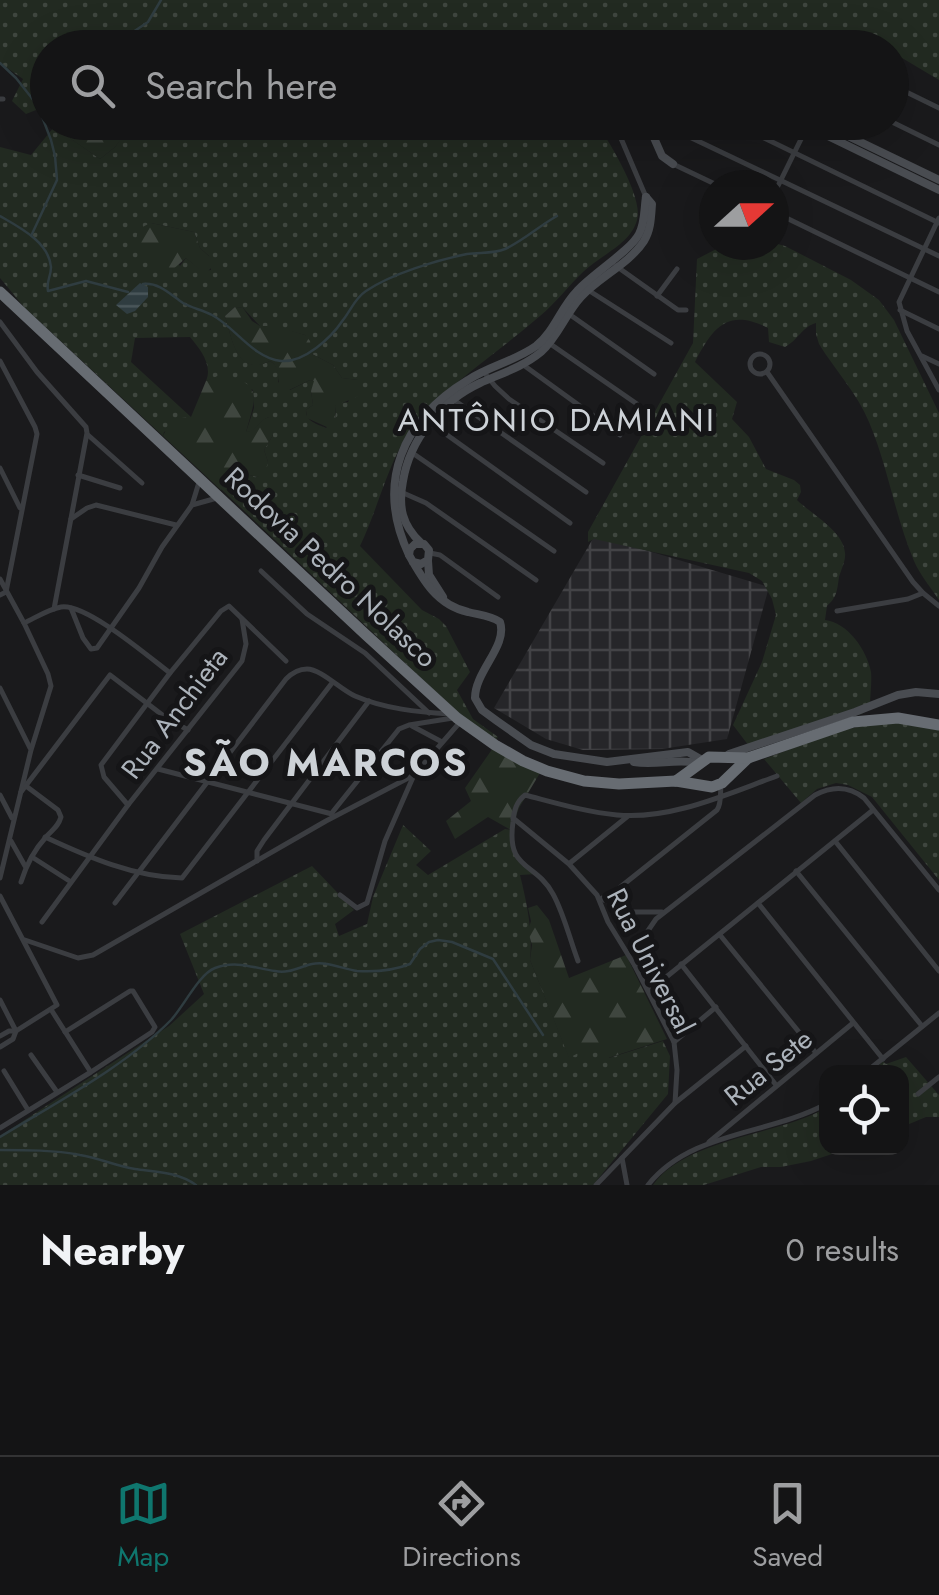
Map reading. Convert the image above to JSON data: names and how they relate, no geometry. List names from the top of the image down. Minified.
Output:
{"streets":{"highway":["Rodovia Pedro Nolasco"],"street":["Rua Anchieta","Rua Universal","Rua Sete"]},"districts":["ANTÔNIO DAMIANI","SÃO MARCOS"],"north":"right","page":{"search":"Search here","heading":["Nearby","0 results"],"nav":["Map","Directions","Saved"]}}
